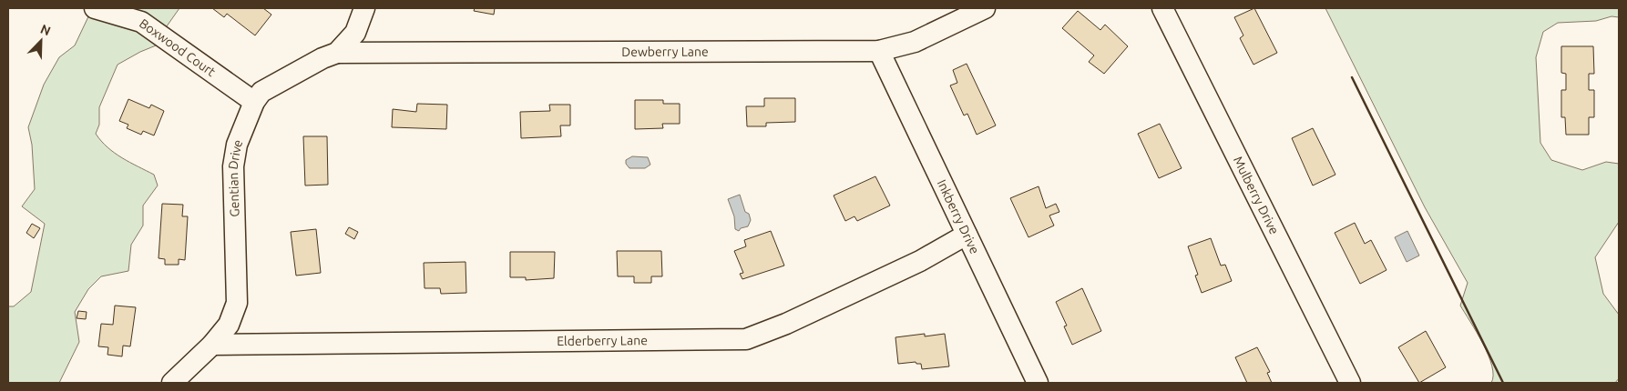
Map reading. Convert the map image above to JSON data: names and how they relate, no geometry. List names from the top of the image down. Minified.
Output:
{"streets":{"street":["Boxwood Court","Dewberry Lane","Gentian Drive","Mulberry Drive","Inkberry Drive","Elderberry Lane"]},"crossings":[["Boxwood Court","Gentian Drive"],["Dewberry Lane","Gentian Drive"],["Dewberry Lane","Inkberry Drive"],["Gentian Drive","Elderberry Lane"],["Inkberry Drive","Elderberry Lane"]],"north":"top right"}
